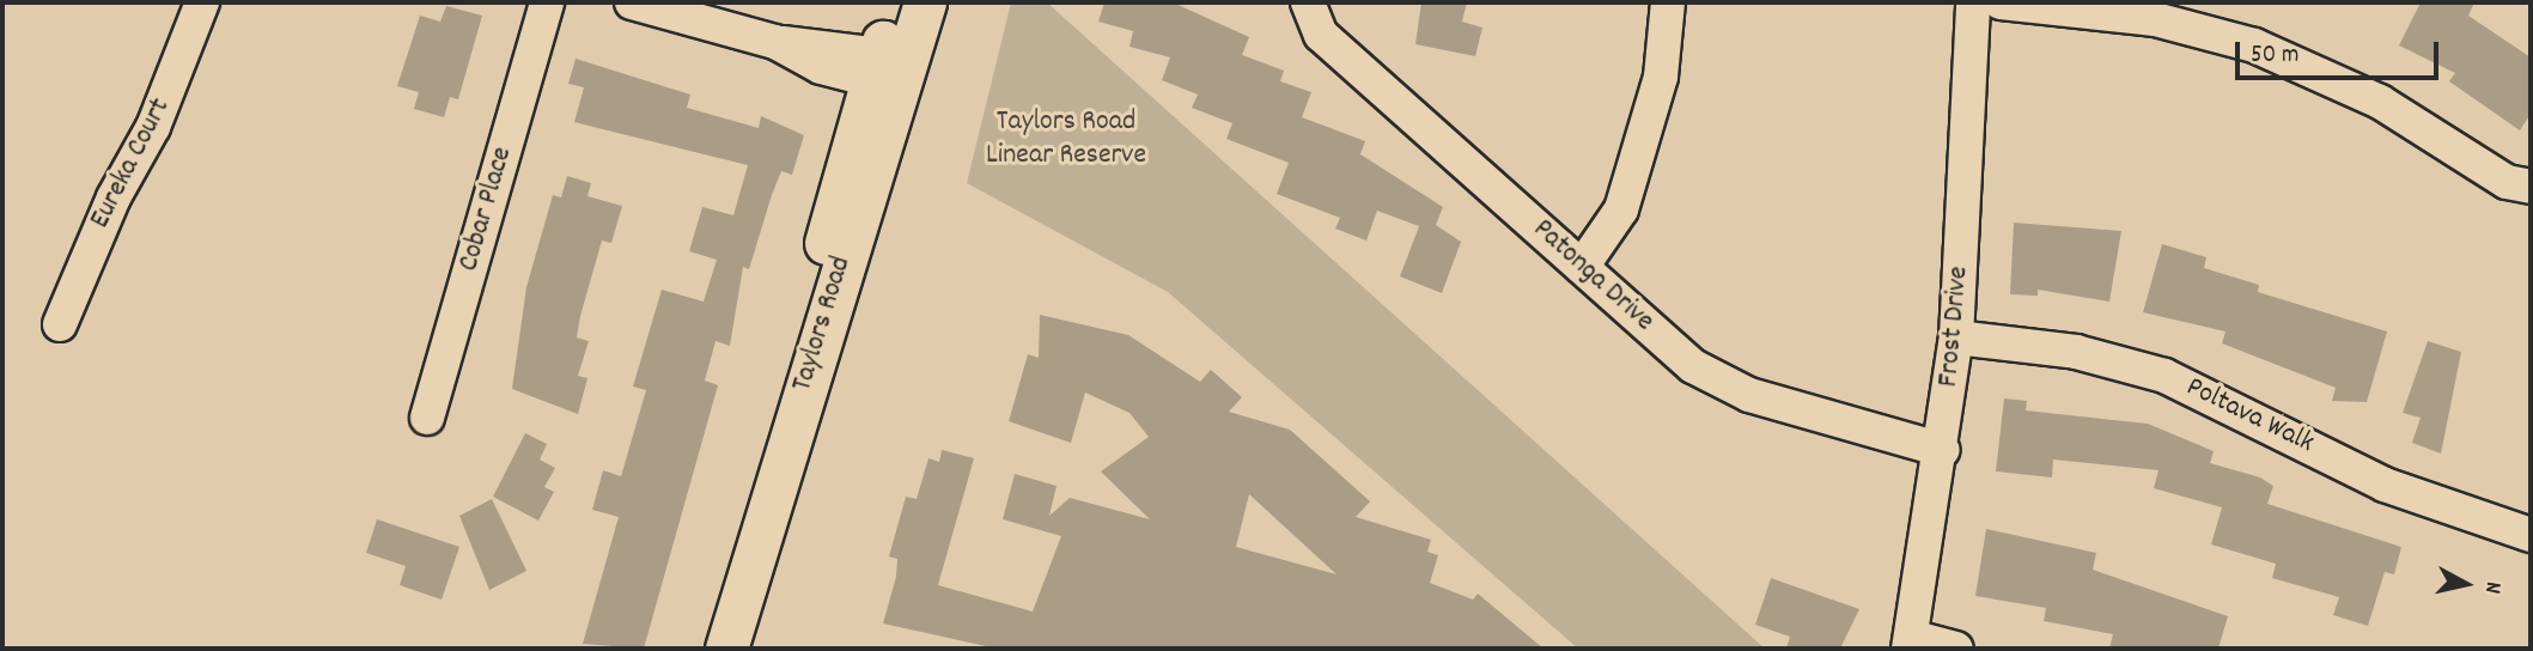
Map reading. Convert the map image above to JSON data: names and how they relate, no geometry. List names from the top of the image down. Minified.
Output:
{"streets":{"main road":["Taylors Road"],"street":["Eureka Court","Cobar Place","Patonga Drive","Frost Drive","Poltava Walk"]},"crossings":[["Patonga Drive","Frost Drive"],["Frost Drive","Poltava Walk"]],"parks":["Taylors Road Linear Reserve"],"scale_bar":"50 m","north":"right"}
